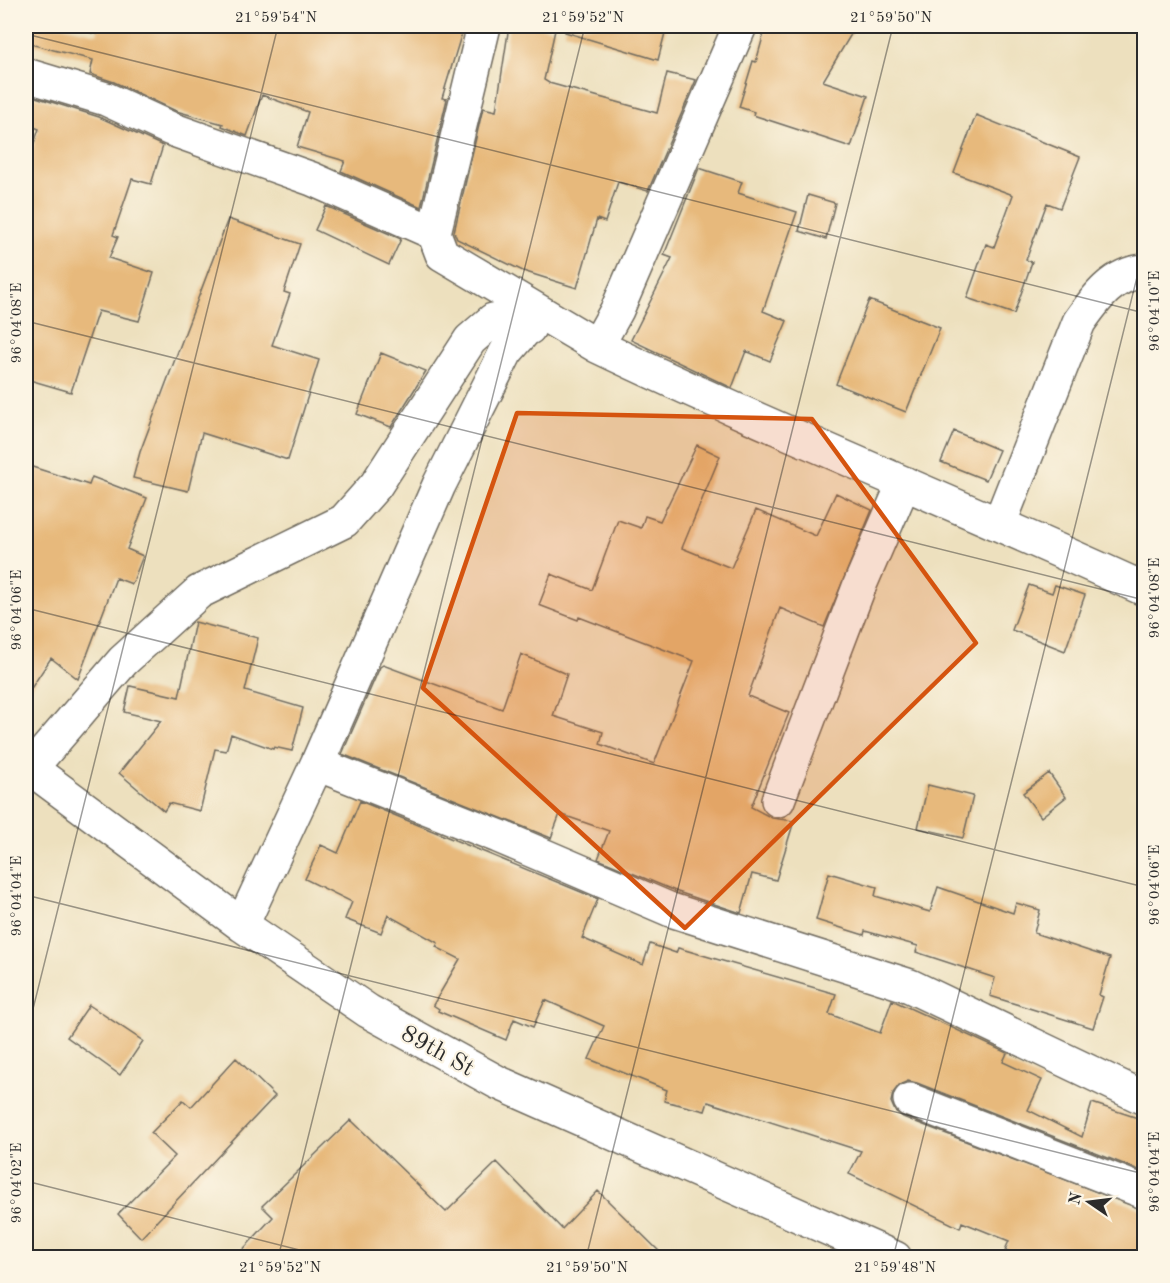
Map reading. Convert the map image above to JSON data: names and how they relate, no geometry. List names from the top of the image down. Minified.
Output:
{"streets":{"street":["89th St"]},"north":"left","coordinates":["21°59'54\"N","21°59'52\"N","21°59'50\"N","96°04'10\"E","96°04'08\"E","96°04'06\"E","96°04'04\"E","96°04'02\"E","21°59'48\"N"]}
